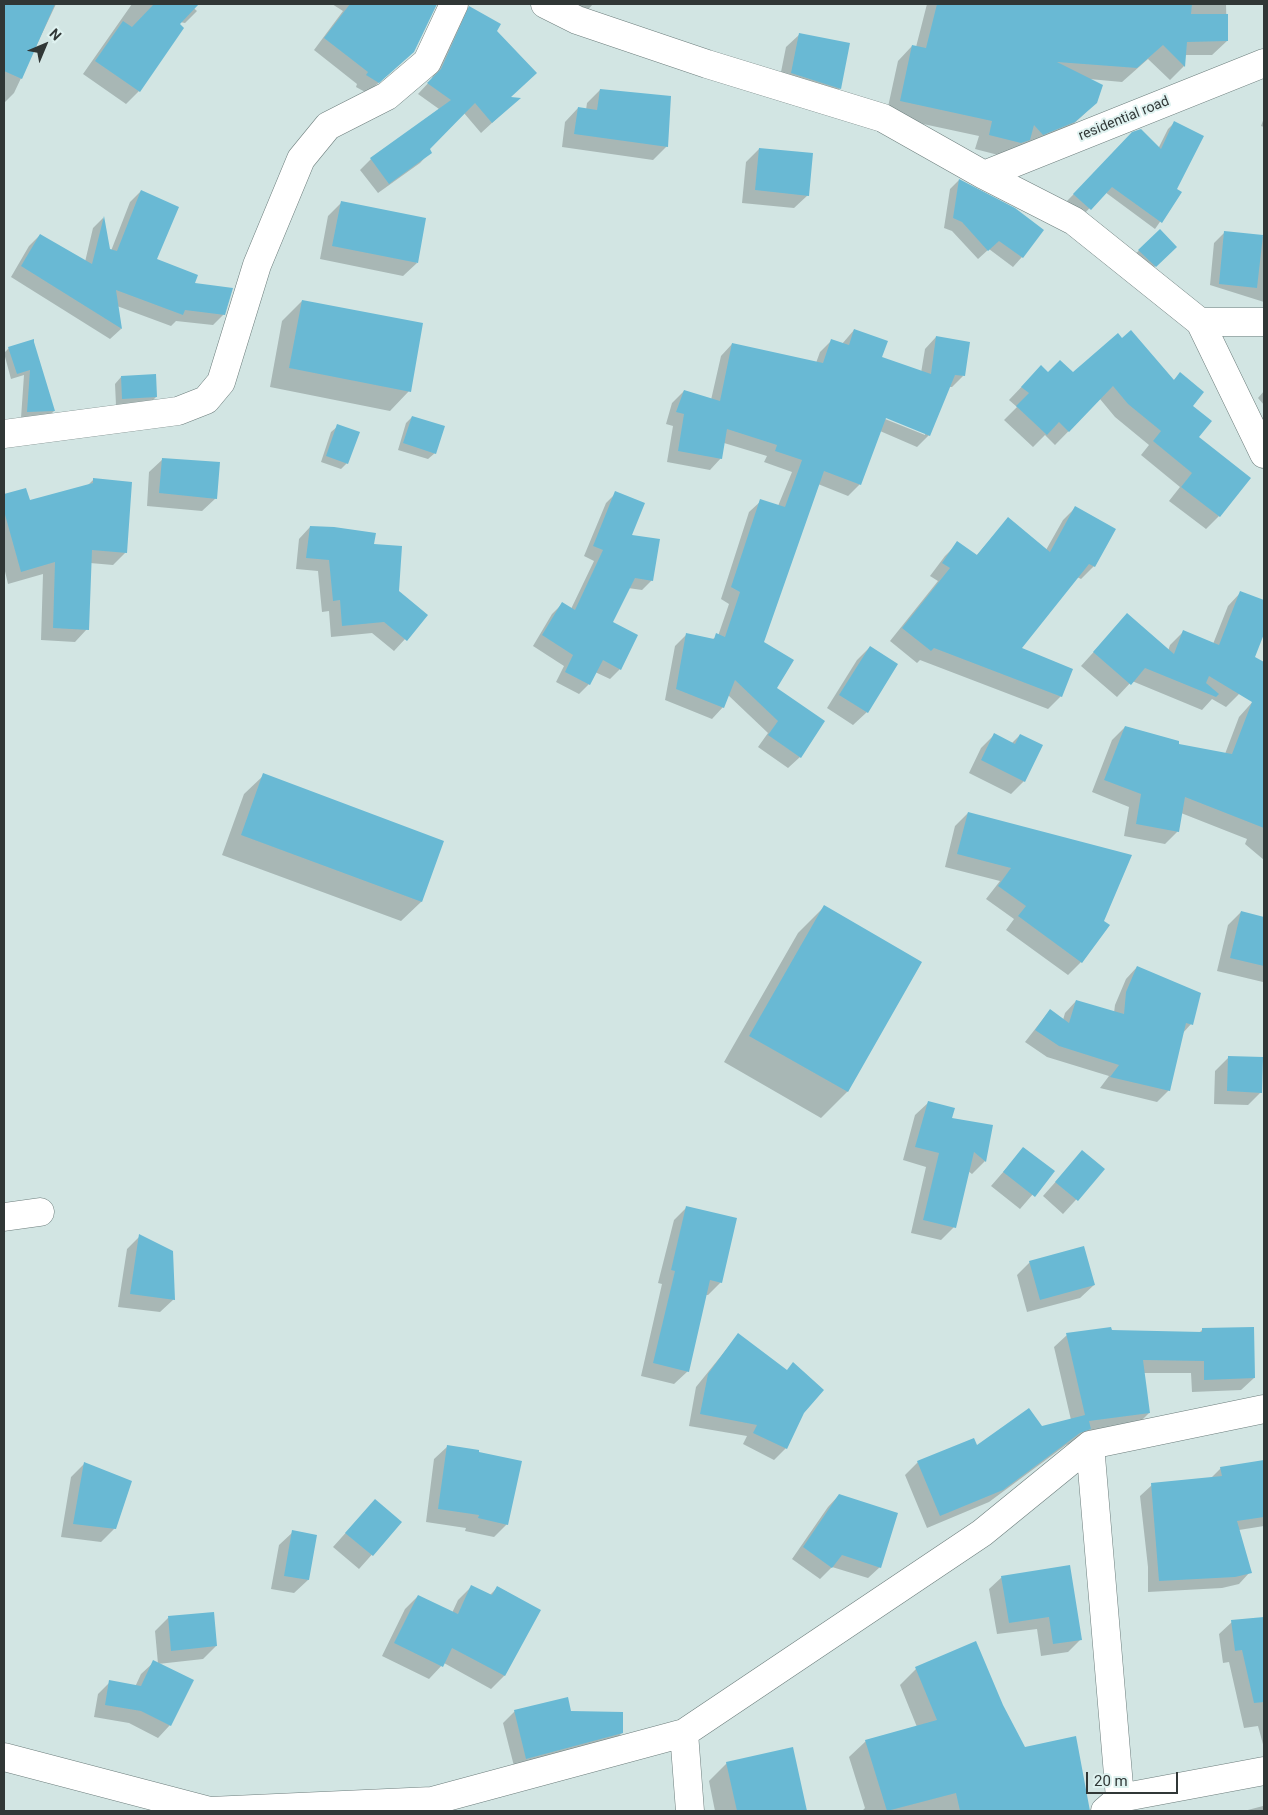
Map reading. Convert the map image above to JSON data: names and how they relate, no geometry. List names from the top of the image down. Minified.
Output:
{"streets":{"street":["residential road"]},"scale_bar":"20 m","north":"top right"}
